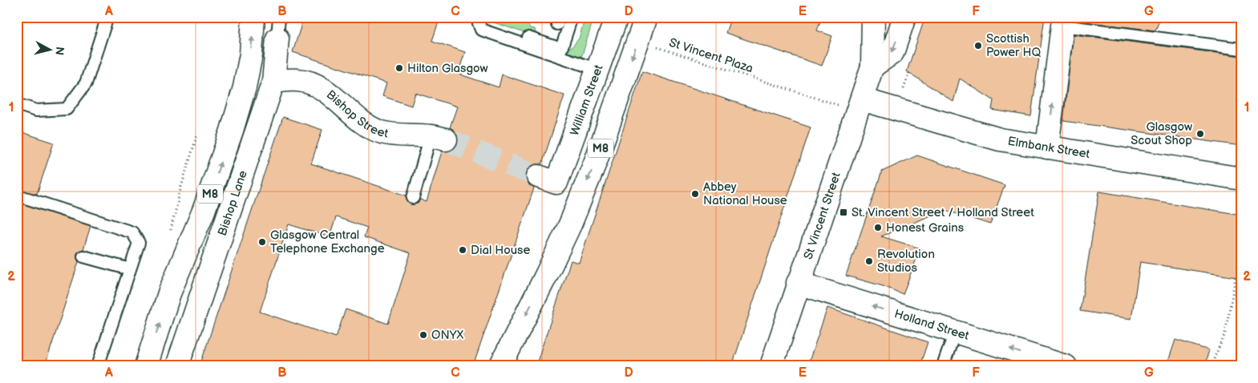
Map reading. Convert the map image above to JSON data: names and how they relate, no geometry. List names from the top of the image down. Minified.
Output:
{"streets":{"main road":["William Street","Bishop Street","Elmbank Street","M8","Bishop Lane","St Vincent Street","Holland Street"],"path":["St Vincent Plaza"]},"crossings":[["St Vincent Plaza","Elmbank Street"],["St Vincent Plaza","St Vincent Street"],["Bishop Street","Bishop Lane"],["Elmbank Street","St Vincent Street"],["St Vincent Street","Holland Street"]],"one_way":["Holland Street"],"places":{"other":["Scottish Power HQ","Hilton Glasgow","Glasgow Scout Shop","Abbey National House","Honest Grains","Glasgow Central Telephone Exchange","Dial House","Revolution Studios","ONYX"],"transit":["St. Vincent Street / Holland Street"]},"north":"right","grid":{"columns":["A","B","C","D","E","F","G"],"rows":["1","2"]}}
